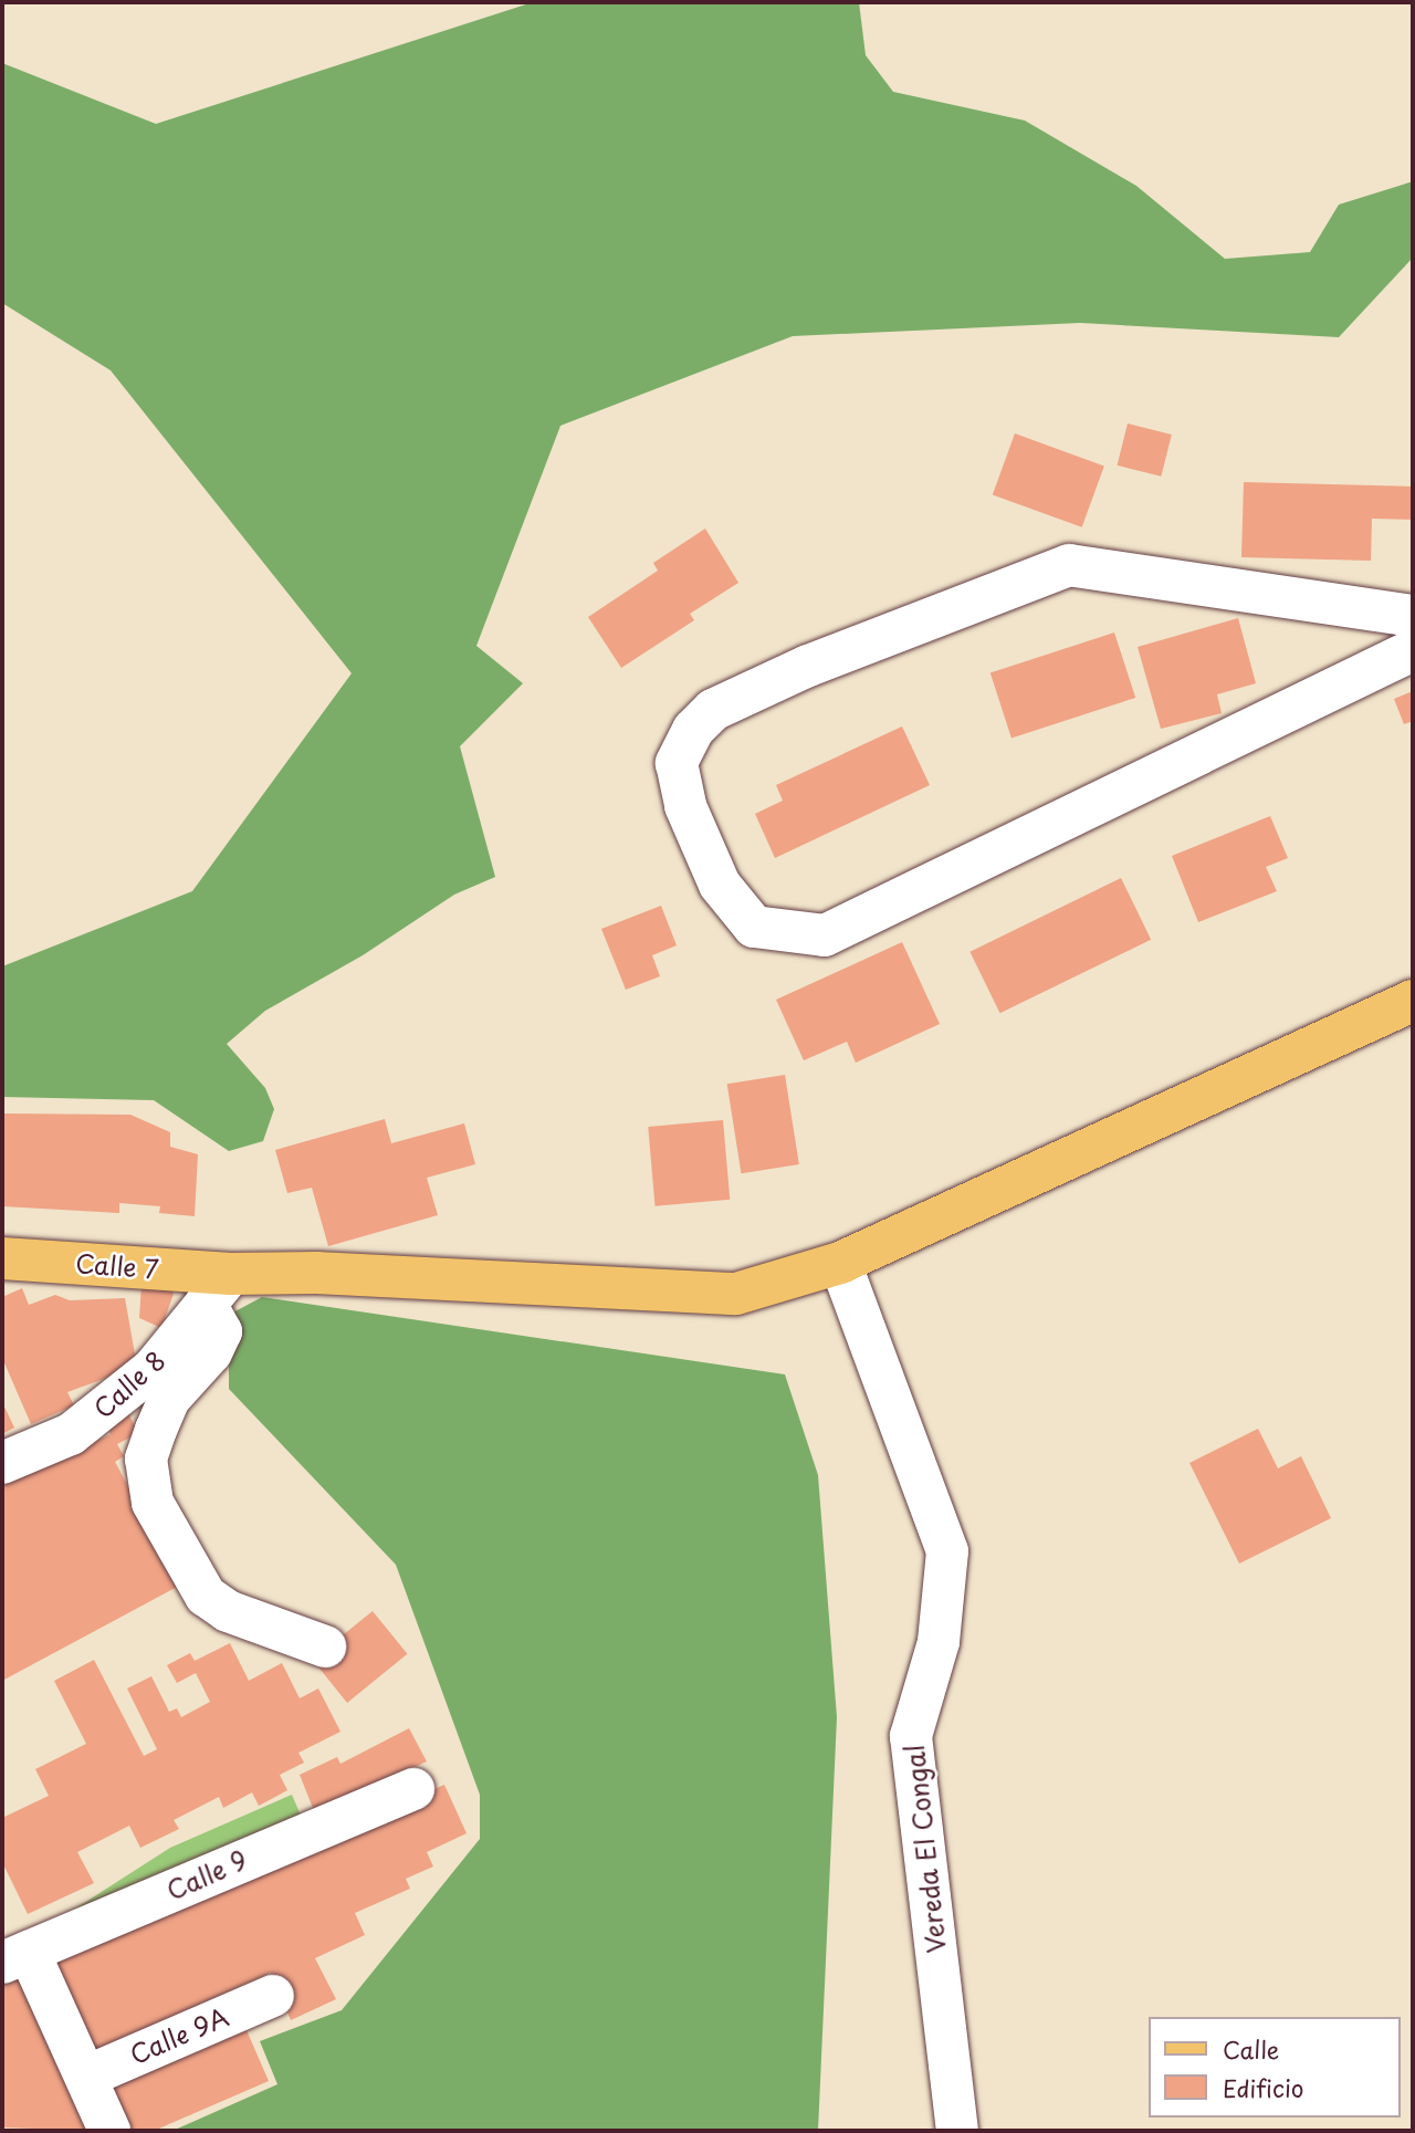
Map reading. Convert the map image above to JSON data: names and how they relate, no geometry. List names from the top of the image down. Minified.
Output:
{"streets":{"main road":["Calle 7"],"street":["Calle 8","Vereda El Congal","Calle 9","Calle 9A"]},"crossings":[["Calle 7","Calle 8"],["Calle 7","Vereda El Congal"]],"legend":["Calle","Edificio"]}
